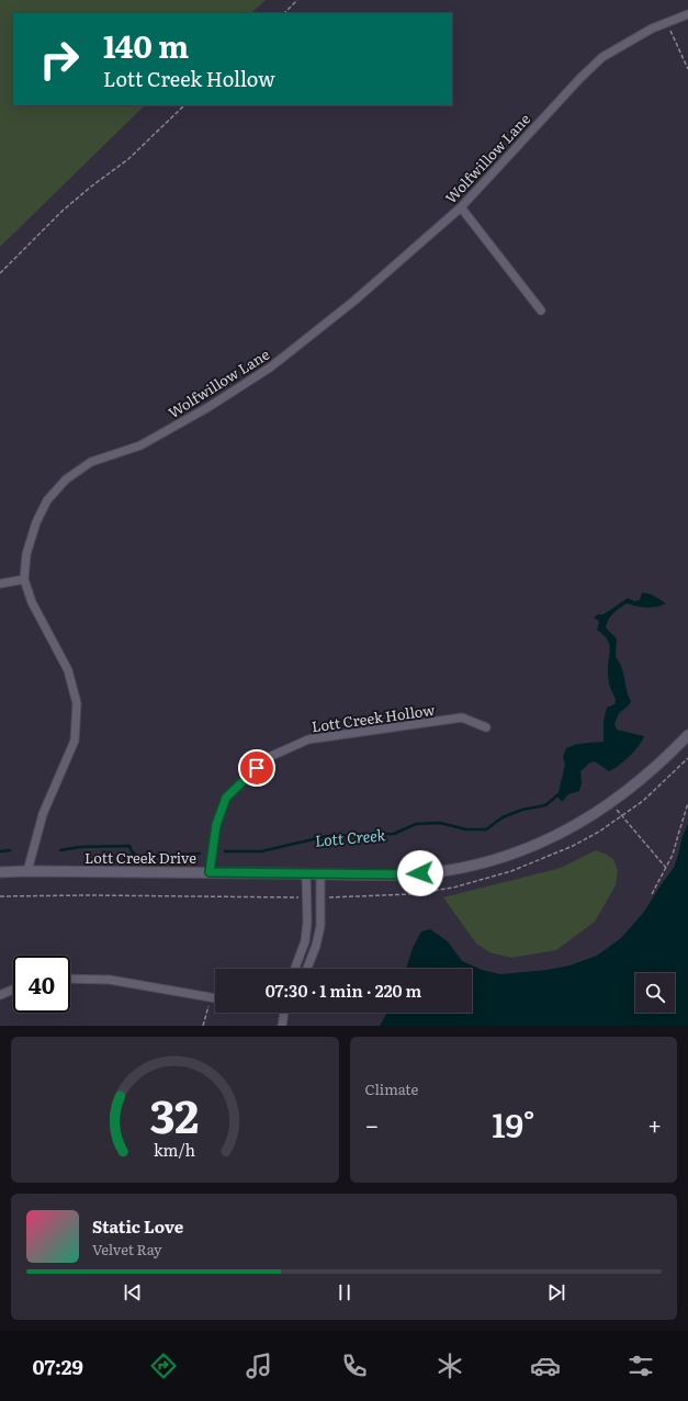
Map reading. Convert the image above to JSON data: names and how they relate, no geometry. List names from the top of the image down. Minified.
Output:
{"streets":{"street":["Wolfwillow Lane","Lott Creek Hollow","Lott Creek Drive"]},"crossings":[["Wolfwillow Lane","Lott Creek Drive"],["Lott Creek Hollow","Lott Creek Drive"]],"water":["Lott Creek"],"page":{"turn":["140 m","Lott Creek Hollow"],"limit":"40","trip":"07:30 · 1 min · 220 m","tile":"Climate","heat":["−","19°","+"],"song":["Static Love","Velvet Ray"],"tabs":"07:29","gauge":["32","km/h"]}}
